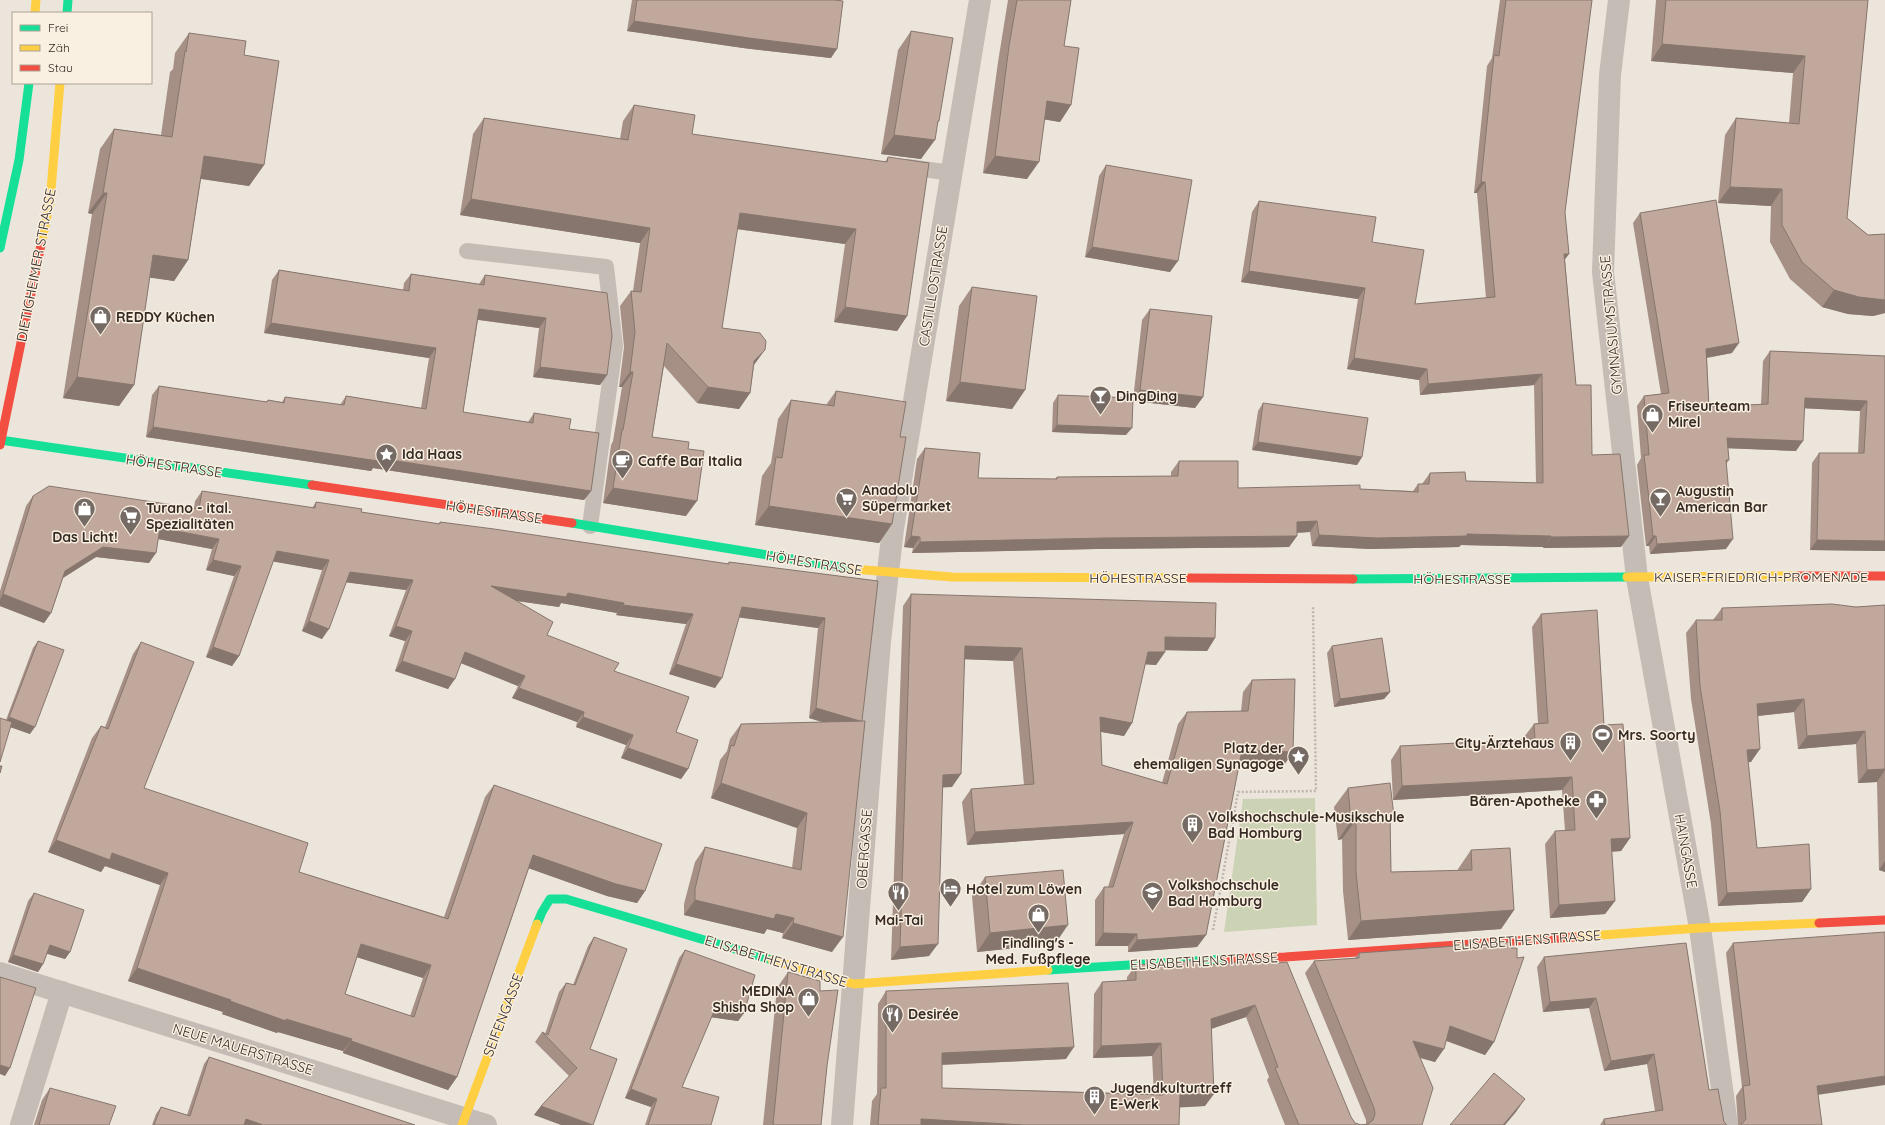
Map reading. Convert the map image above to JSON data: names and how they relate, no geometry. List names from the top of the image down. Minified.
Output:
{"streets":{"street":["DIETIGHEIMER STRASSE","CASTILLOSTRASSE","GYMNASIUMSTRASSE","HÖHESTRASSE","KAISER-FRIEDRICH-PROMENADE","OBERGASSE","HAINGASSE","ELISABETHENSTRASSE","SEIFENGASSE","NEUE MAUERSTRASSE"]},"crossings":[["DIETIGHEIMER STRASSE","HÖHESTRASSE"],["CASTILLOSTRASSE","HÖHESTRASSE"],["CASTILLOSTRASSE","OBERGASSE"],["GYMNASIUMSTRASSE","HÖHESTRASSE"],["GYMNASIUMSTRASSE","KAISER-FRIEDRICH-PROMENADE"],["GYMNASIUMSTRASSE","HAINGASSE"],["HÖHESTRASSE","KAISER-FRIEDRICH-PROMENADE"],["HÖHESTRASSE","OBERGASSE"],["HÖHESTRASSE","HAINGASSE"],["KAISER-FRIEDRICH-PROMENADE","HAINGASSE"],["OBERGASSE","ELISABETHENSTRASSE"],["HAINGASSE","ELISABETHENSTRASSE"],["ELISABETHENSTRASSE","SEIFENGASSE"],["SEIFENGASSE","NEUE MAUERSTRASSE"]],"places":{"shop":["REDDY Küchen","Friseurteam Mirel","Das Licht!","Findling's - Med. Fußpflege","MEDINA Shisha Shop"],"bar":["DingDing","Augustin American Bar"],"place":["Ida Haas","Platz der ehemaligen Synagoge"],"cafe":["Caffe Bar Italia"],"supermarket":["Anadolu Süpermarket","Turano - ital. Spezialitäten"],"sports":["Mrs. Soorty"],"building":["City-Ärztehaus","Volkshochschule-Musikschule Bad Homburg","Jugendkulturtreff E-Werk"],"pharmacy":["Bären-Apotheke"],"hotel":["Hotel zum Löwen"],"restaurant":["Mai-Tai","Desirée"],"school or university":["Volkshochschule Bad Homburg"]},"legend":["Frei","Zäh","Stau"]}
